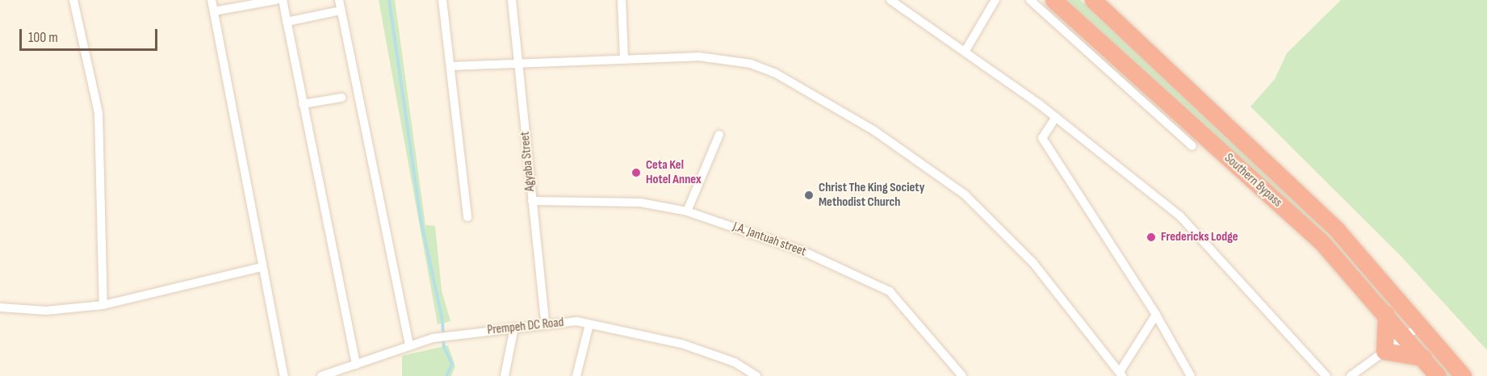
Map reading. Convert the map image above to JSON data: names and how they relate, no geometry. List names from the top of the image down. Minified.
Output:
{"streets":{"highway":["Southern Bypass"],"street":["Agyaba Street","J.A. Jantuah street","Prempeh DC Road"]},"crossings":[["Agyaba Street","J.A. Jantuah street"],["Agyaba Street","Prempeh DC Road"]],"places":["Ceta Kel Hotel Annex","Christ The King Society Methodist Church","Fredericks Lodge"],"scale_bar":"100 m"}
